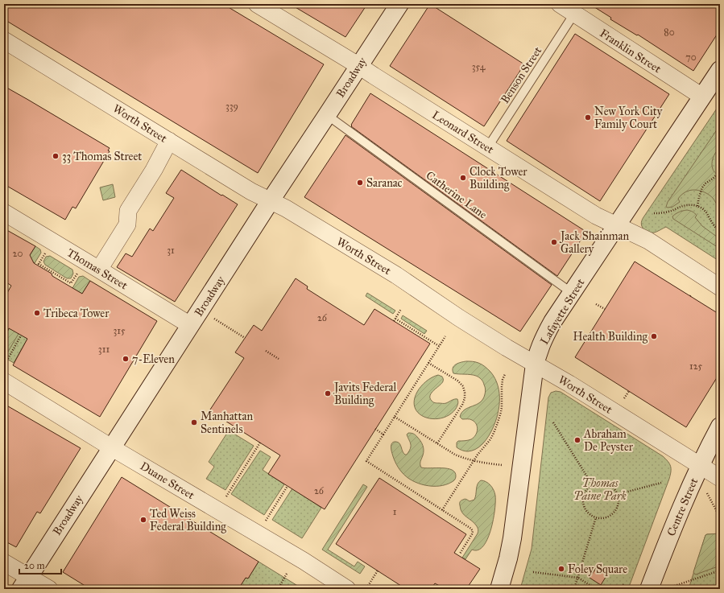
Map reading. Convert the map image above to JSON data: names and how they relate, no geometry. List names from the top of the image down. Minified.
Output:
{"streets":{"main road":["Broadway","Lafayette Street","Centre Street"],"street":["Franklin Street","Worth Street","Leonard Street","Thomas Street","Duane Street"],"lane":["Benson Street","Catherine Lane"]},"crossings":[["Franklin Street","Benson Street"],["Franklin Street","Lafayette Street"],["Benson Street","Leonard Street"],["Broadway","Worth Street"],["Broadway","Leonard Street"],["Broadway","Catherine Lane"],["Broadway","Thomas Street"],["Broadway","Duane Street"],["Worth Street","Lafayette Street"],["Worth Street","Centre Street"],["Leonard Street","Lafayette Street"],["Catherine Lane","Lafayette Street"]],"parks":["Thomas Paine Park"],"places":["New York City Family Court","33 Thomas Street","Clock Tower Building","Saranac","Jack Shainman Gallery","Tribeca Tower","Health Building","7-Eleven","Javits Federal Building","Manhattan Sentinels","Abraham De Peyster","Ted Weiss Federal Building","Foley Square"],"house_numbers":["80","70","354","339","31","20","26","315","311","125","26","1"],"scale_bar":"20 m"}
